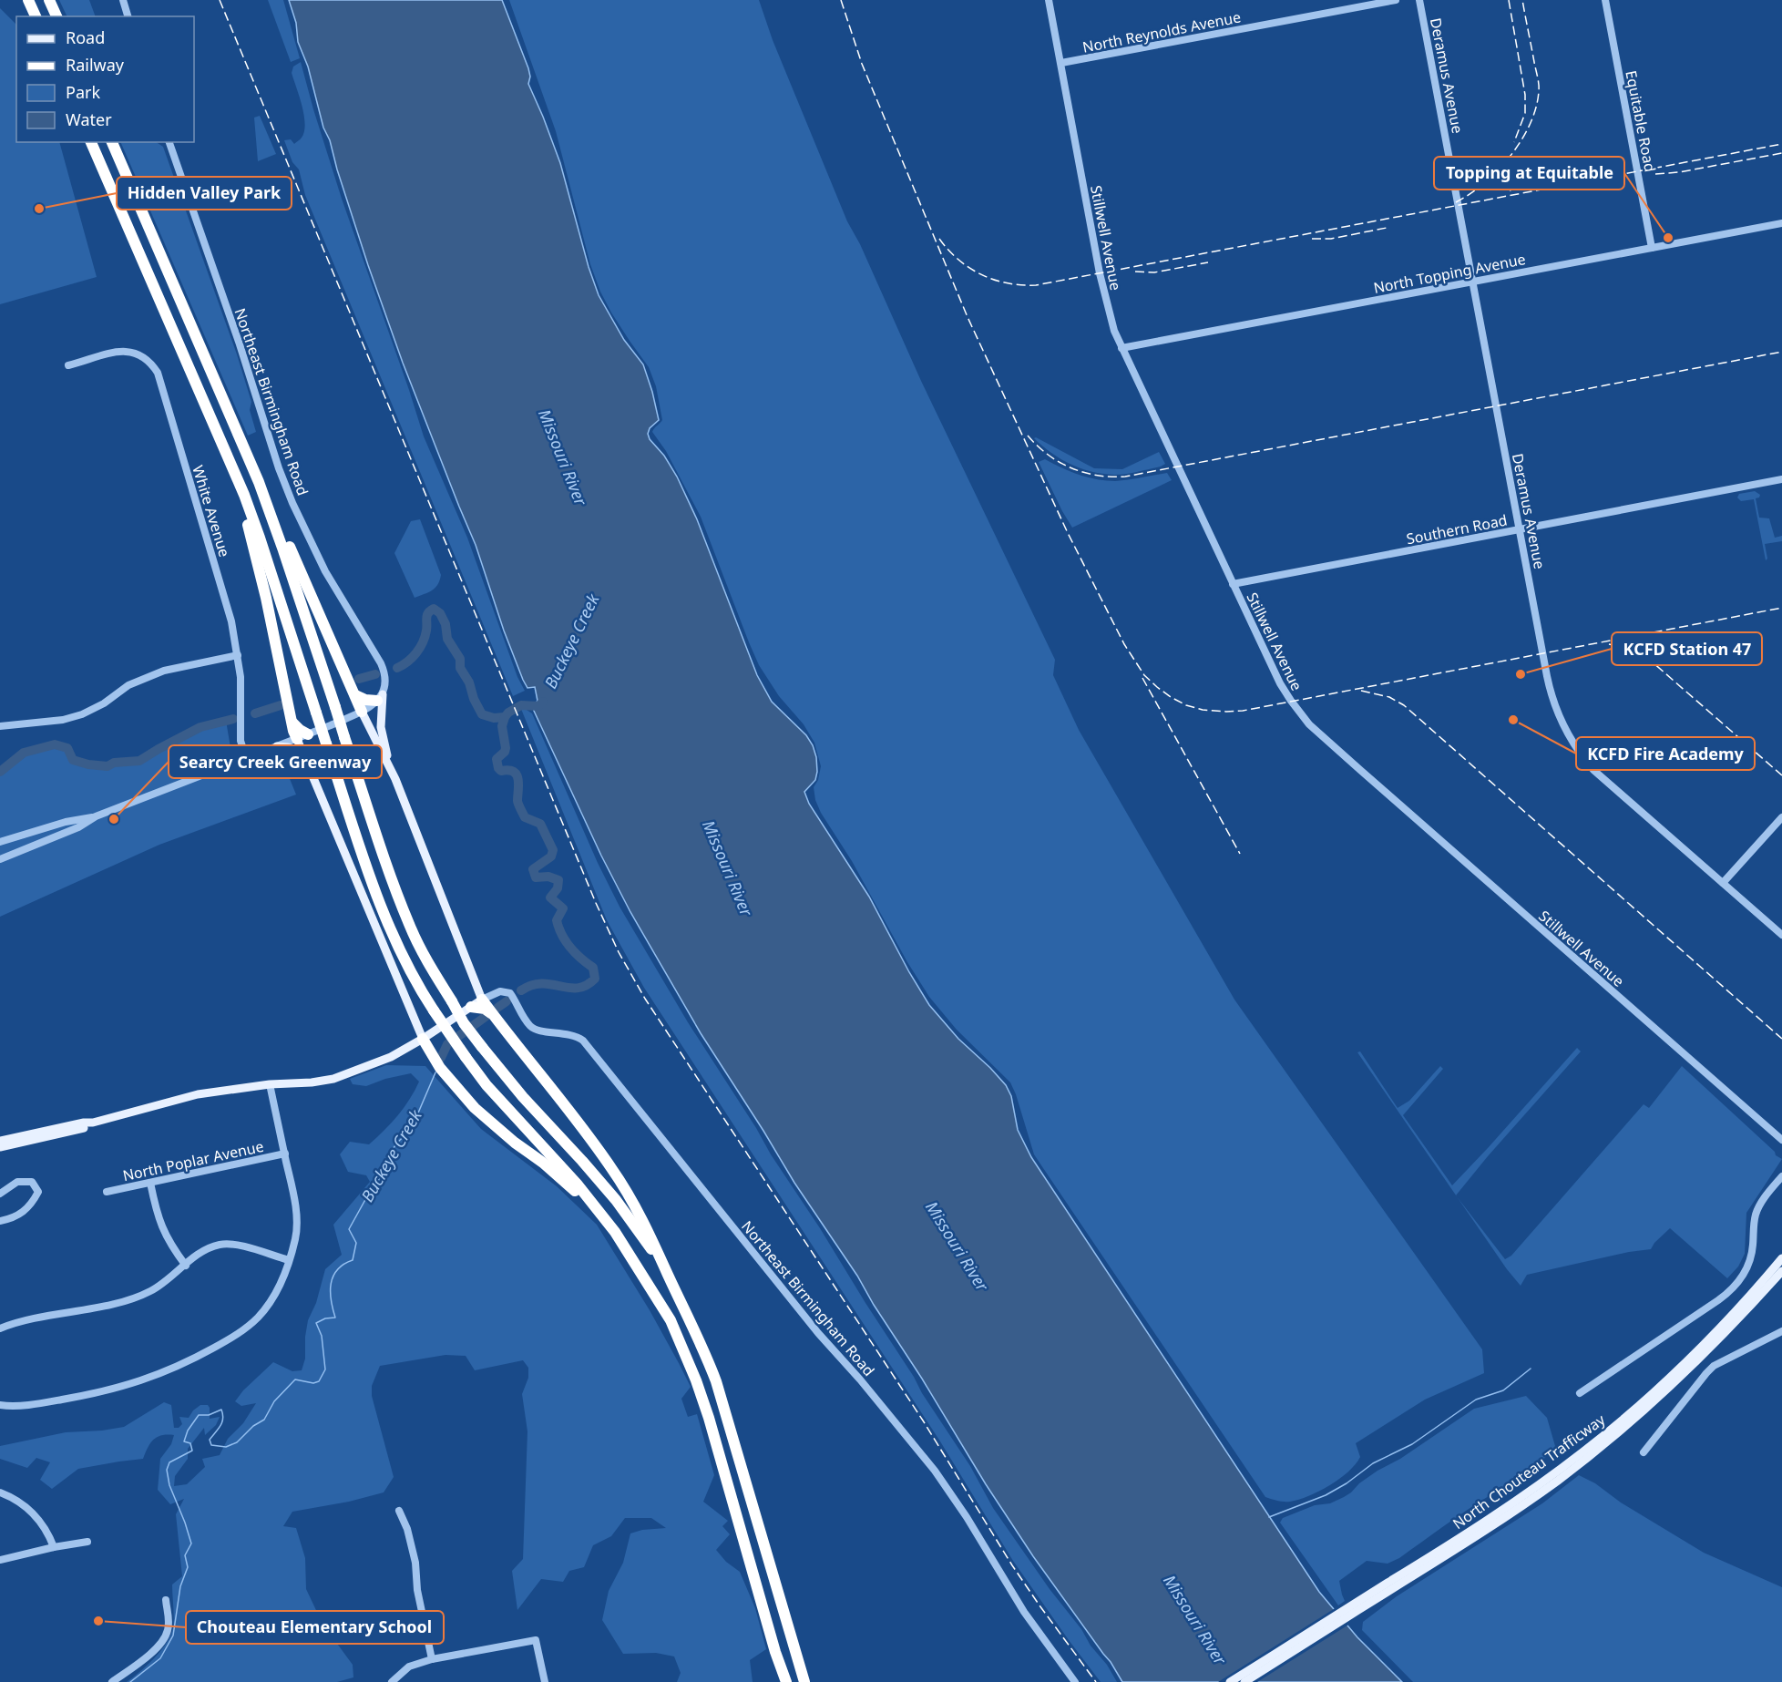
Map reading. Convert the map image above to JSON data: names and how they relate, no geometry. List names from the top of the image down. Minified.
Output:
{"streets":{"main road":["North Chouteau Trafficway"],"street":["North Reynolds Avenue","Deramus Avenue","Equitable Road","Stillwell Avenue","North Topping Avenue","Northeast Birmingham Road","White Avenue","Southern Road","North Poplar Avenue"]},"crossings":[["North Reynolds Avenue","Stillwell Avenue"],["Deramus Avenue","North Topping Avenue"],["Deramus Avenue","Southern Road"],["Equitable Road","North Topping Avenue"],["Stillwell Avenue","North Topping Avenue"],["Stillwell Avenue","Southern Road"]],"water":["Missouri River","Buckeye Creek"],"places":["Hidden Valley Park","Topping at Equitable","KCFD Station 47","KCFD Fire Academy","Searcy Creek Greenway","Chouteau Elementary School"],"legend":["Road","Railway","Park","Water"]}
